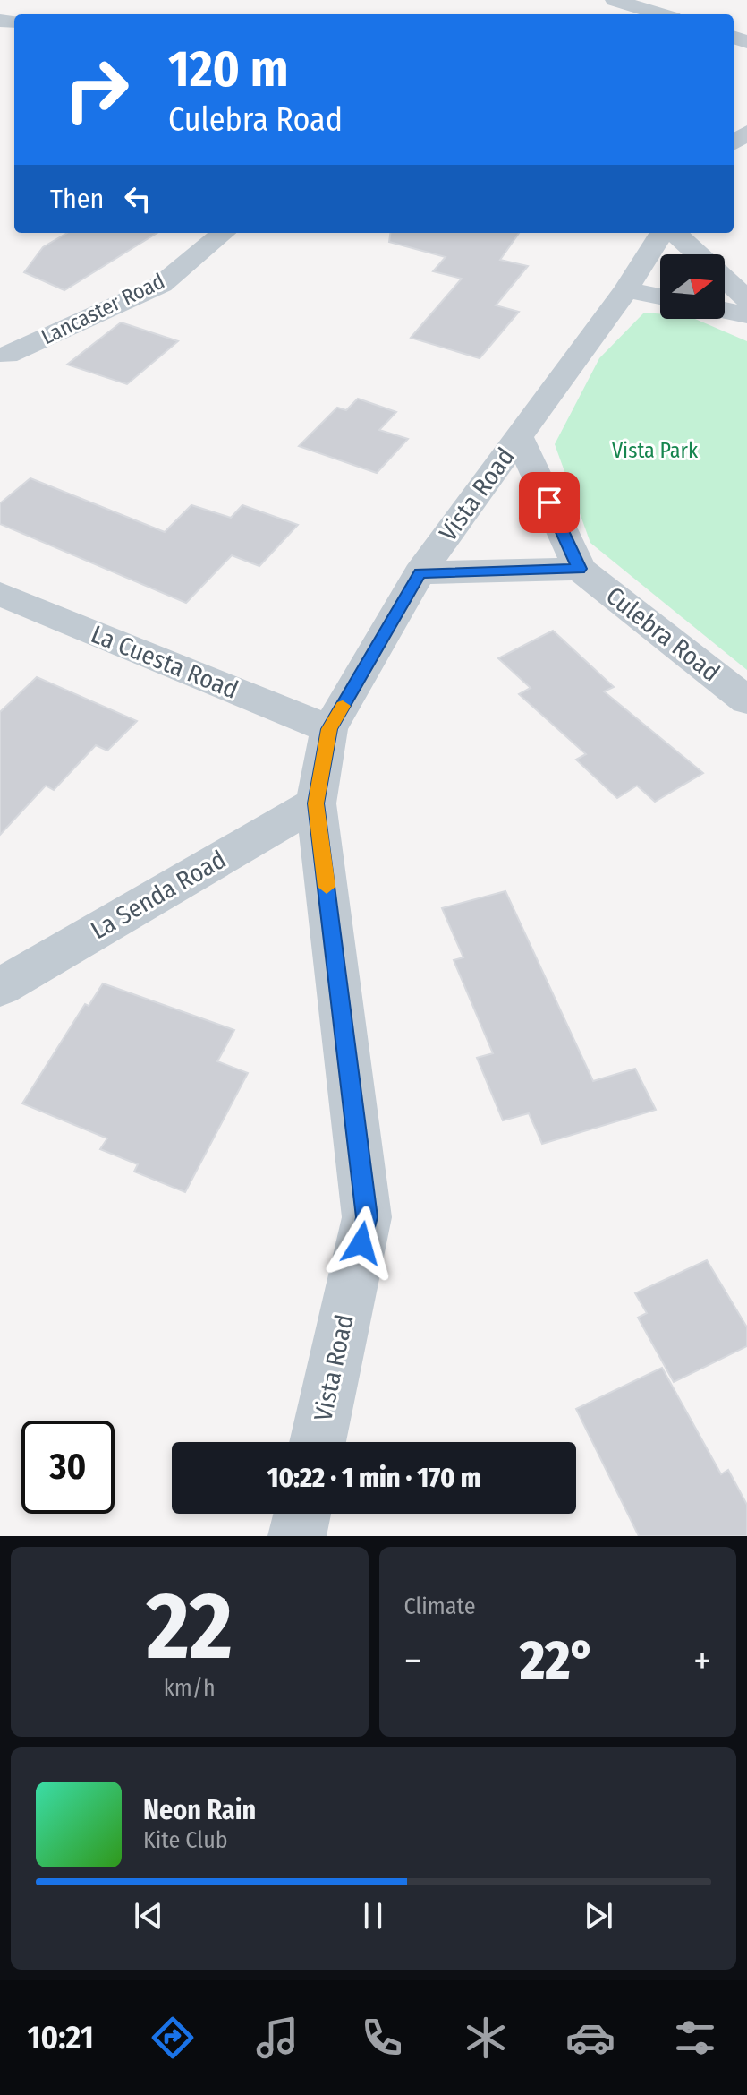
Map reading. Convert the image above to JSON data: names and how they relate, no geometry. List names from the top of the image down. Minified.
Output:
{"streets":{"street":["Lancaster Road","Vista Road","Culebra Road","La Cuesta Road","La Senda Road"]},"crossings":[["Vista Road","Culebra Road"],["Vista Road","La Cuesta Road"],["Vista Road","La Senda Road"]],"parks":["Vista Park"],"north":"right","page":{"turn":["120 m","Culebra Road"],"then":"Then","limit":"30","trip":"10:22 · 1 min · 170 m","tile":[["22","km/h"],"Climate"],"heat":["−","22°","+"],"song":["Neon Rain","Kite Club"],"tabs":"10:21"}}
